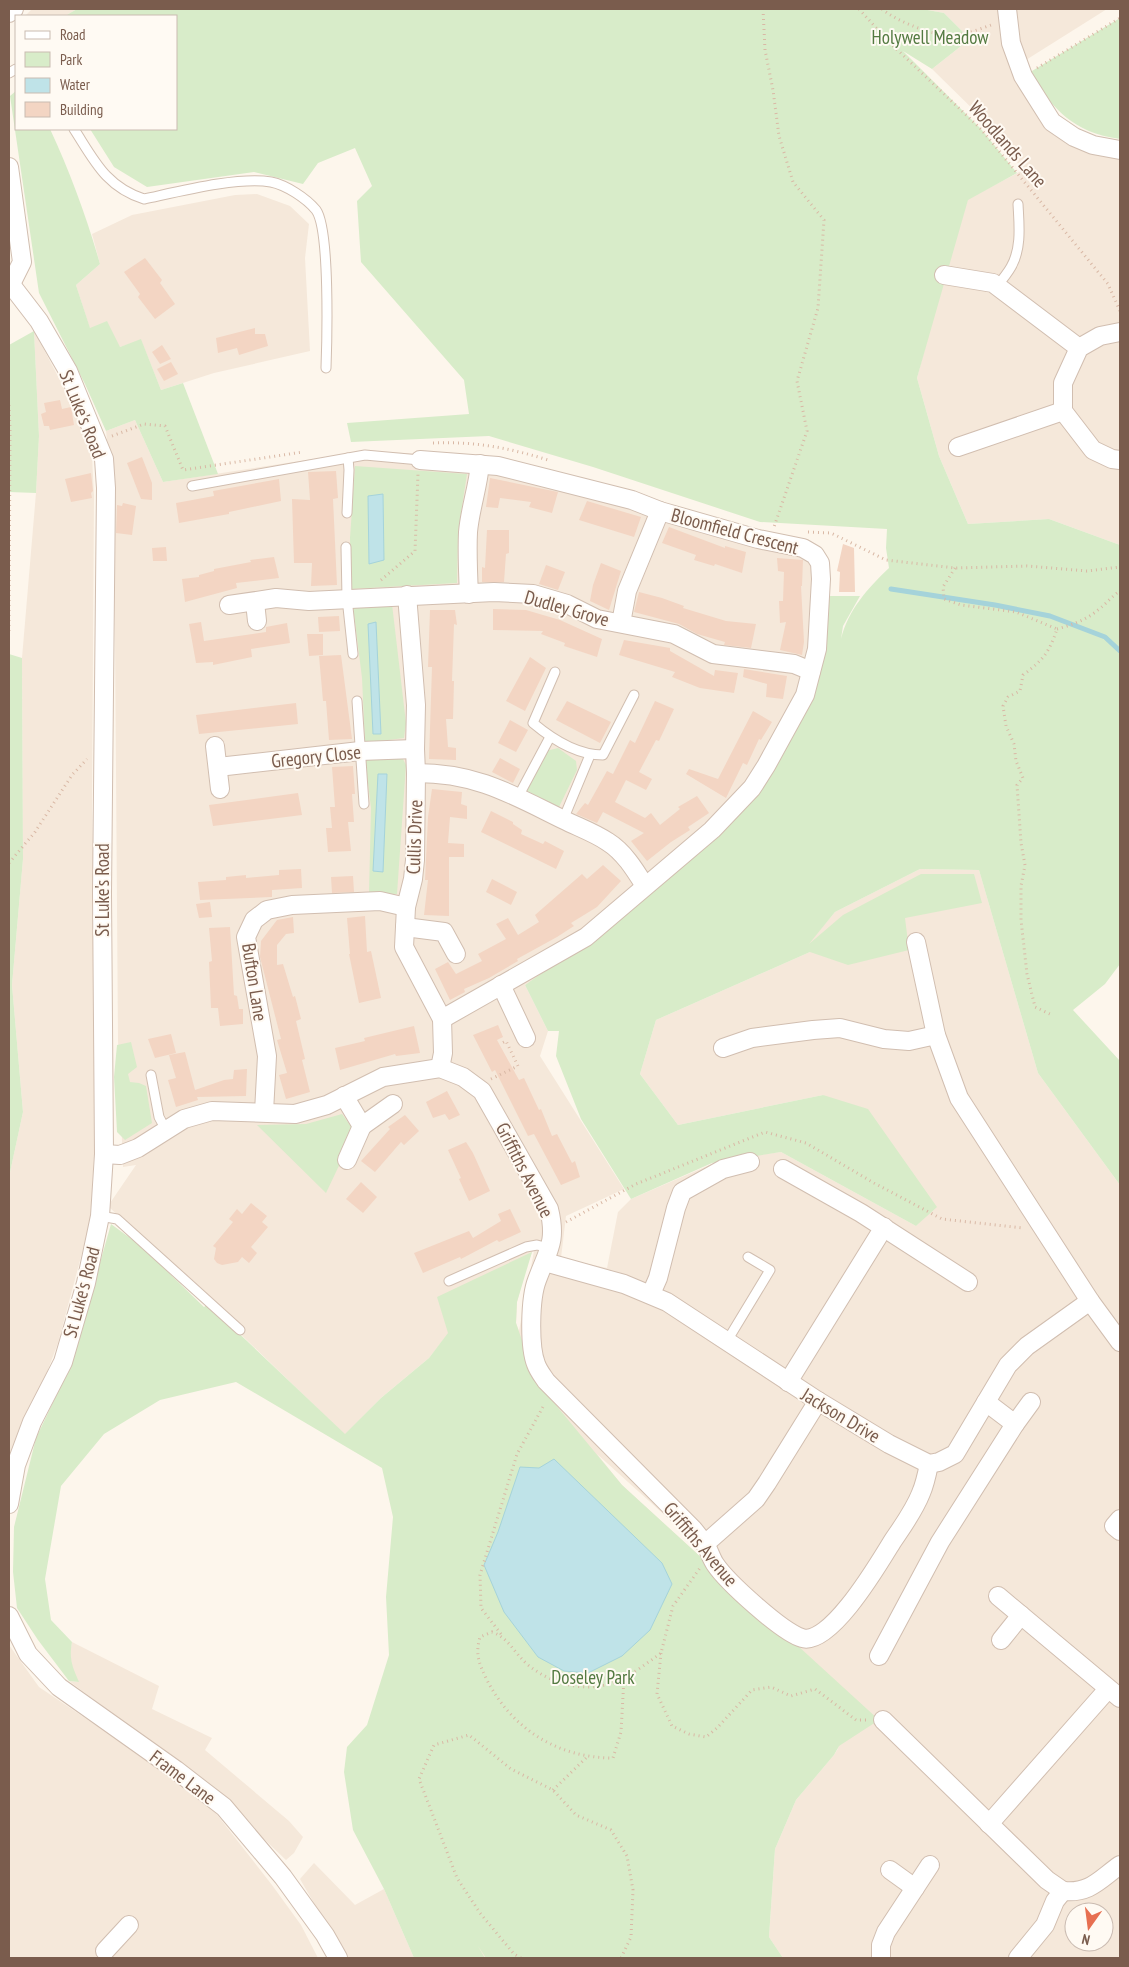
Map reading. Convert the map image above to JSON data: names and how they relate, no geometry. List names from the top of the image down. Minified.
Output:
{"streets":{"street":["St Luke's Road","Bloomfield Crescent","Dudley Grove","Gregory Close","Cullis Drive","Bufton Lane","Griffiths Avenue","Jackson Drive","Frame Lane"],"path":["Woodlands Lane"]},"crossings":[["Bloomfield Crescent","Dudley Grove"],["Bloomfield Crescent","Cullis Drive"],["Dudley Grove","Cullis Drive"],["Gregory Close","Cullis Drive"],["Cullis Drive","Bufton Lane"],["Cullis Drive","Griffiths Avenue"],["Griffiths Avenue","Jackson Drive"]],"parks":["Holywell Meadow","Doseley Park"],"legend":["Road","Park","Water","Building"],"north":"bottom"}
